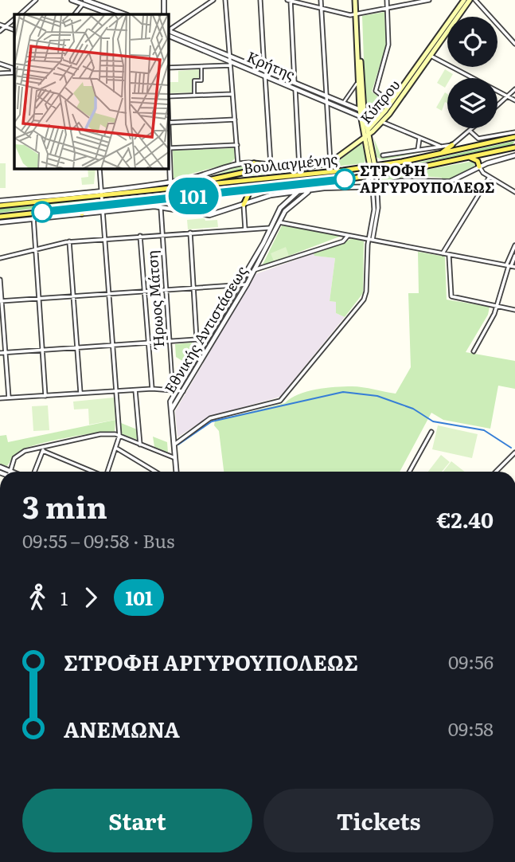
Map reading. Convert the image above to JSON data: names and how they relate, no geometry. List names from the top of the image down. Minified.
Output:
{"streets":{"main road":["Κύπρου","Βουλιαγμένης"],"street":["Κρήτης","Ήρωος Μάτση","Εθνικής Αντιστάσεως"]},"places":["ΣΤΡΟΦΗ ΑΡΓΥΡΟΥΠΟΛΕΩΣ"],"lines":["bus line 101"],"page":{"on_map":"101","heading":["3 min","09:55 – 09:58 · Bus","€2.40"],"legs":["1","101"],"list":[{"name":"ΣΤΡΟΦΗ ΑΡΓΥΡΟΥΠΟΛΕΩΣ","value":"09:56"},{"name":"ΑΝΕΜΩΝΑ","value":"09:58"}],"buttons":["Start","Tickets"]}}
